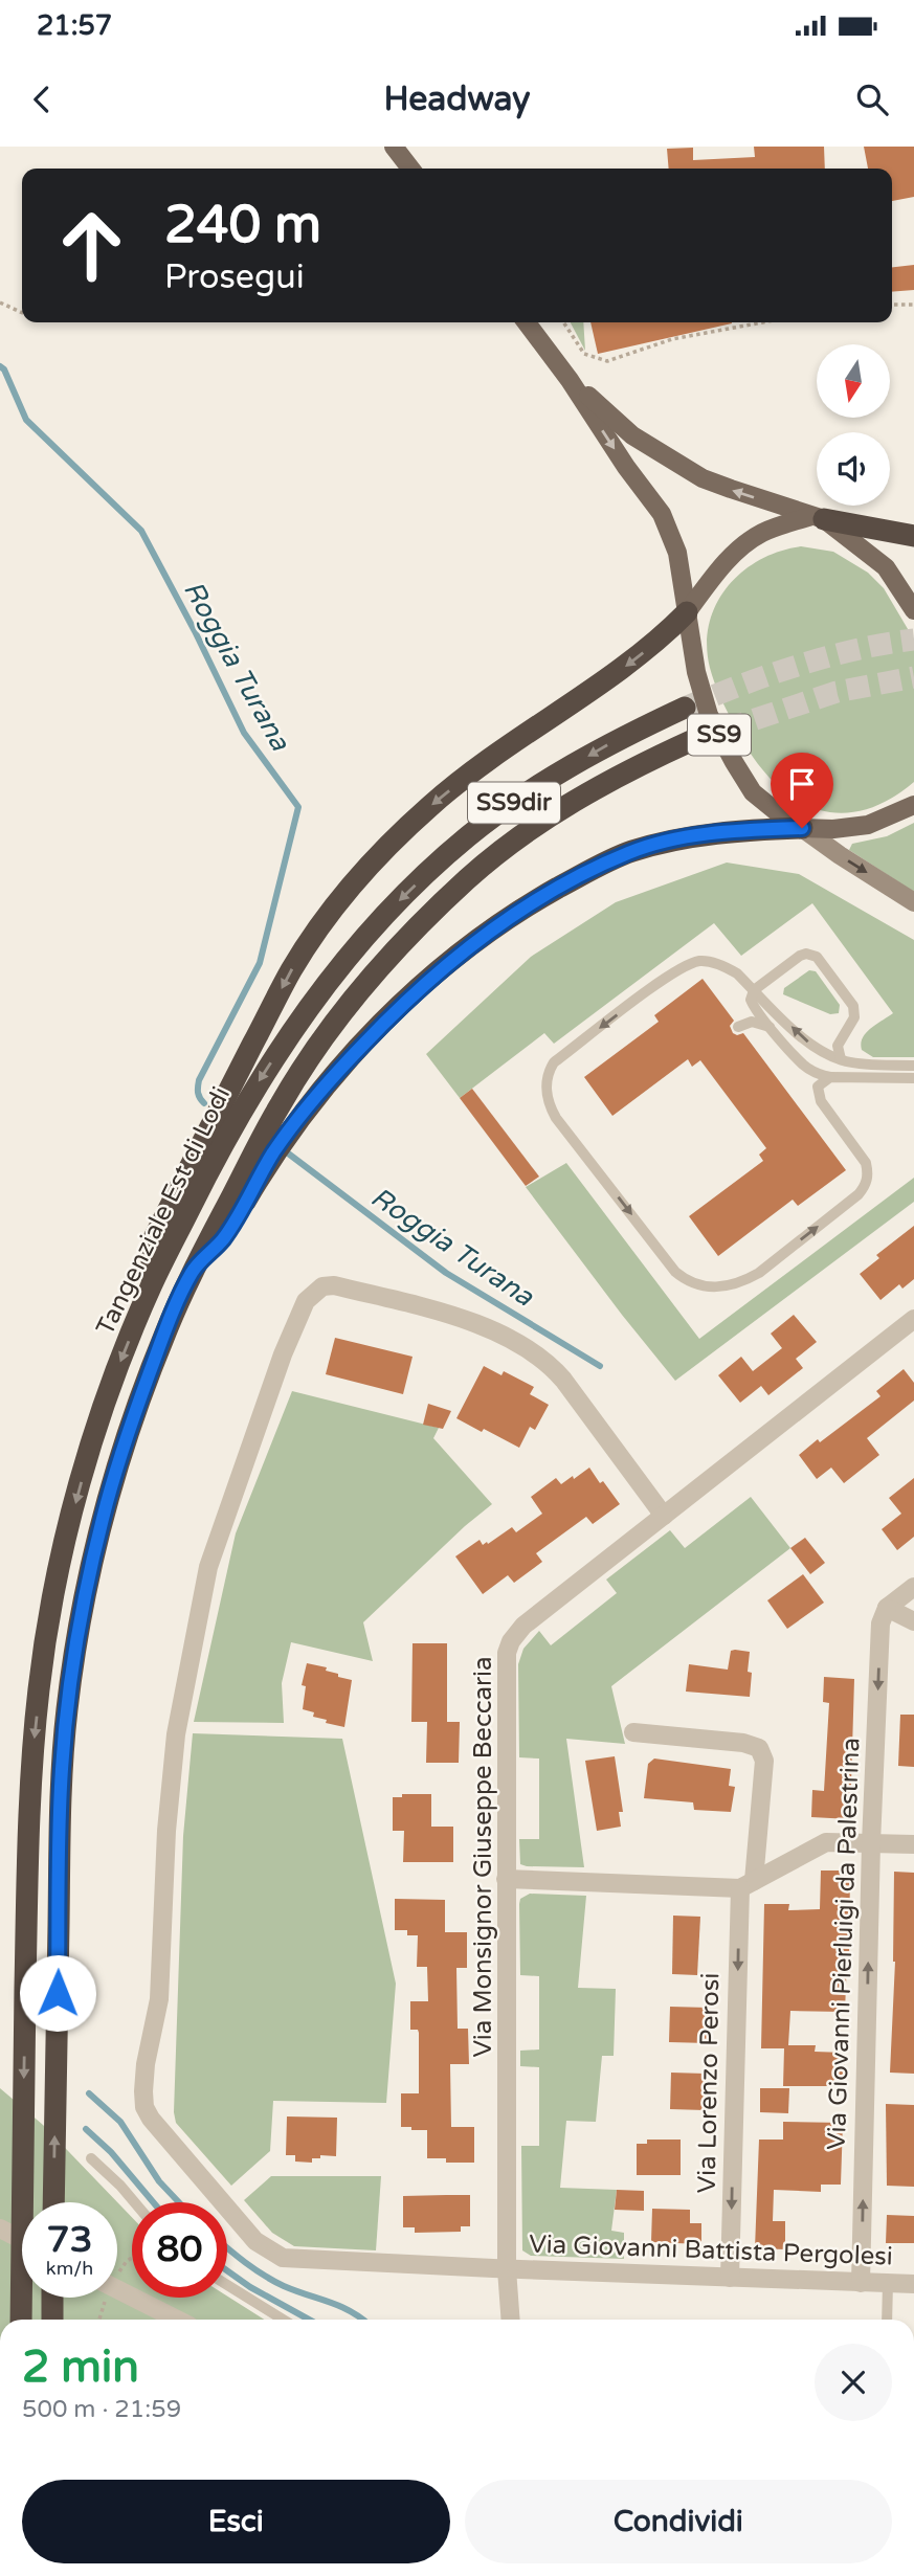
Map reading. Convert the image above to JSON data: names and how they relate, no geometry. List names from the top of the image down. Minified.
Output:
{"streets":{"highway":["SS9dir","Tangenziale Est di Lodi"],"main road":["SS9"],"street":["Via Monsignor Giuseppe Beccaria","Via Giovanni Pierluigi da Palestrina","Via Lorenzo Perosi","Via Giovanni Battista Pergolesi"]},"crossings":[["Via Monsignor Giuseppe Beccaria","Via Giovanni Battista Pergolesi"],["Via Giovanni Pierluigi da Palestrina","Via Giovanni Battista Pergolesi"],["Via Lorenzo Perosi","Via Giovanni Battista Pergolesi"]],"one_way":["Via Lorenzo Perosi"],"water":["Roggia Turana"],"north":"bottom","page":{"status":"21:57","header":"Headway","turn":["240 m","Prosegui"],"speed":"73 km/h","limit":"80","heading":["2 min","500 m · 21:59"],"buttons":["Esci","Condividi"]}}
